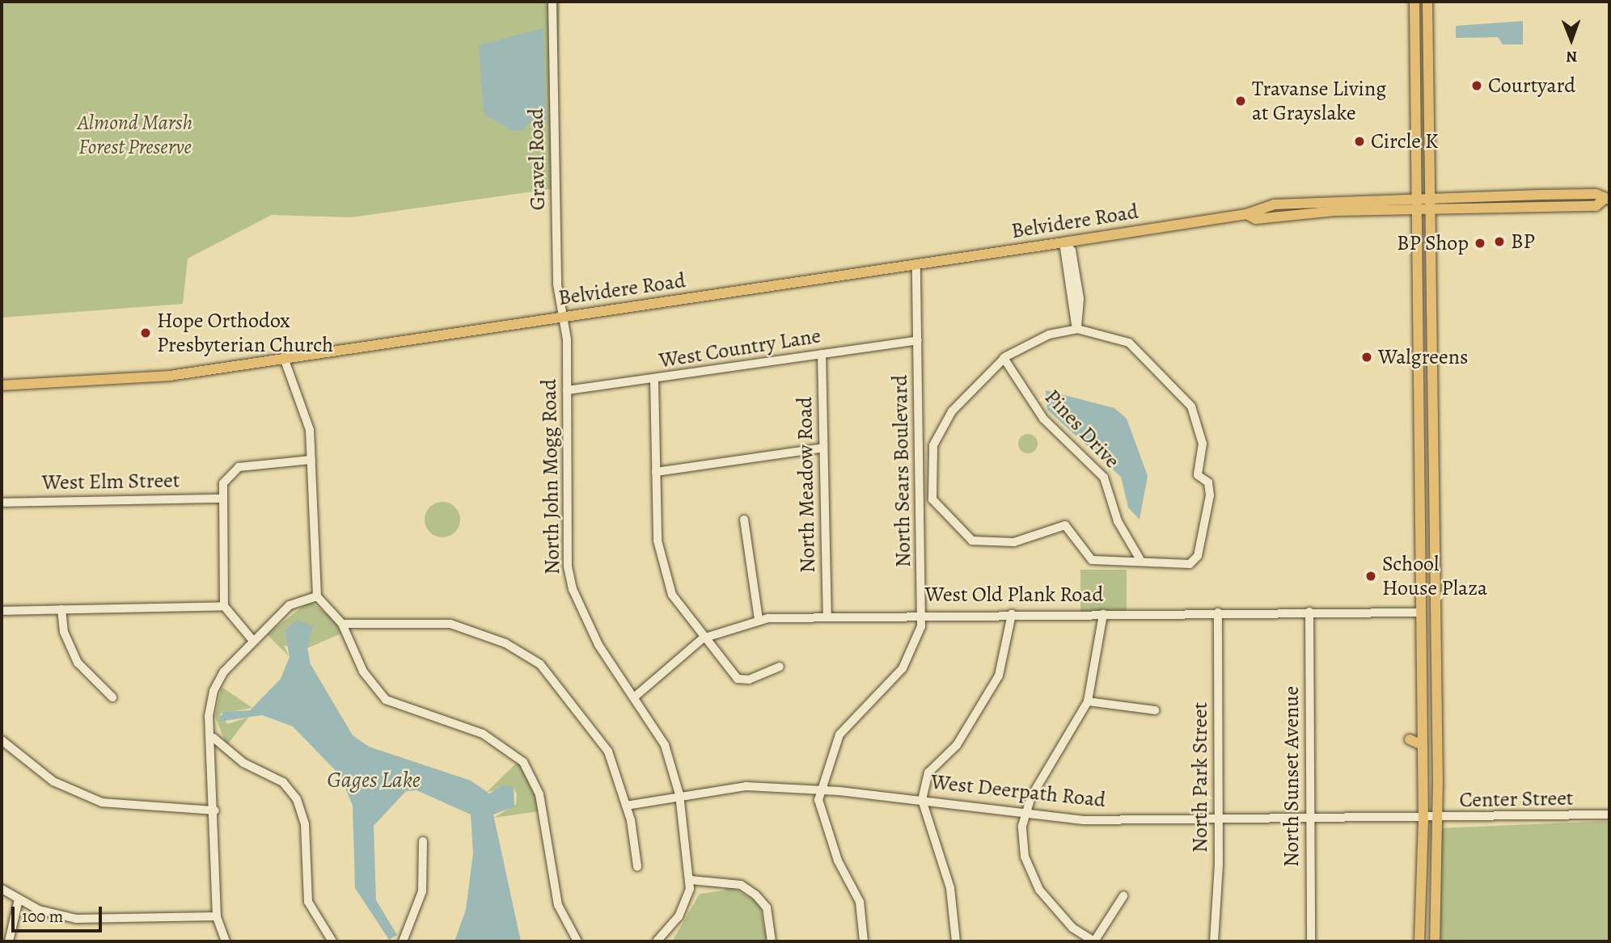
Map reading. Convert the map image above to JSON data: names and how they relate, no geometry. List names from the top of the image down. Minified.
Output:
{"streets":{"main road":["Belvidere Road"],"street":["Gravel Road","West Country Lane","Pines Drive","North Sears Boulevard","North John Mogg Road","West Elm Street","North Meadow Road","West Old Plank Road","North Sunset Avenue","North Park Street","West Deerpath Road","Center Street"]},"crossings":[["Gravel Road","Belvidere Road"],["Gravel Road","North John Mogg Road"],["Belvidere Road","North Sears Boulevard"],["Belvidere Road","North John Mogg Road"],["West Country Lane","North Sears Boulevard"],["West Country Lane","North John Mogg Road"],["West Country Lane","North Meadow Road"],["North Sears Boulevard","West Old Plank Road"],["North Sears Boulevard","West Deerpath Road"],["North John Mogg Road","West Old Plank Road"],["North John Mogg Road","West Deerpath Road"],["North Meadow Road","West Old Plank Road"],["West Old Plank Road","North Sunset Avenue"],["West Old Plank Road","North Park Street"],["North Sunset Avenue","West Deerpath Road"],["North Park Street","West Deerpath Road"],["West Deerpath Road","Center Street"]],"water":["Gages Lake"],"parks":["Almond Marsh Forest Preserve"],"places":["Courtyard","Travanse Living at Grayslake","Circle K","BP","BP Shop","Hope Orthodox Presbyterian Church","Walgreens","School House Plaza"],"scale_bar":"100 m","north":"bottom"}
